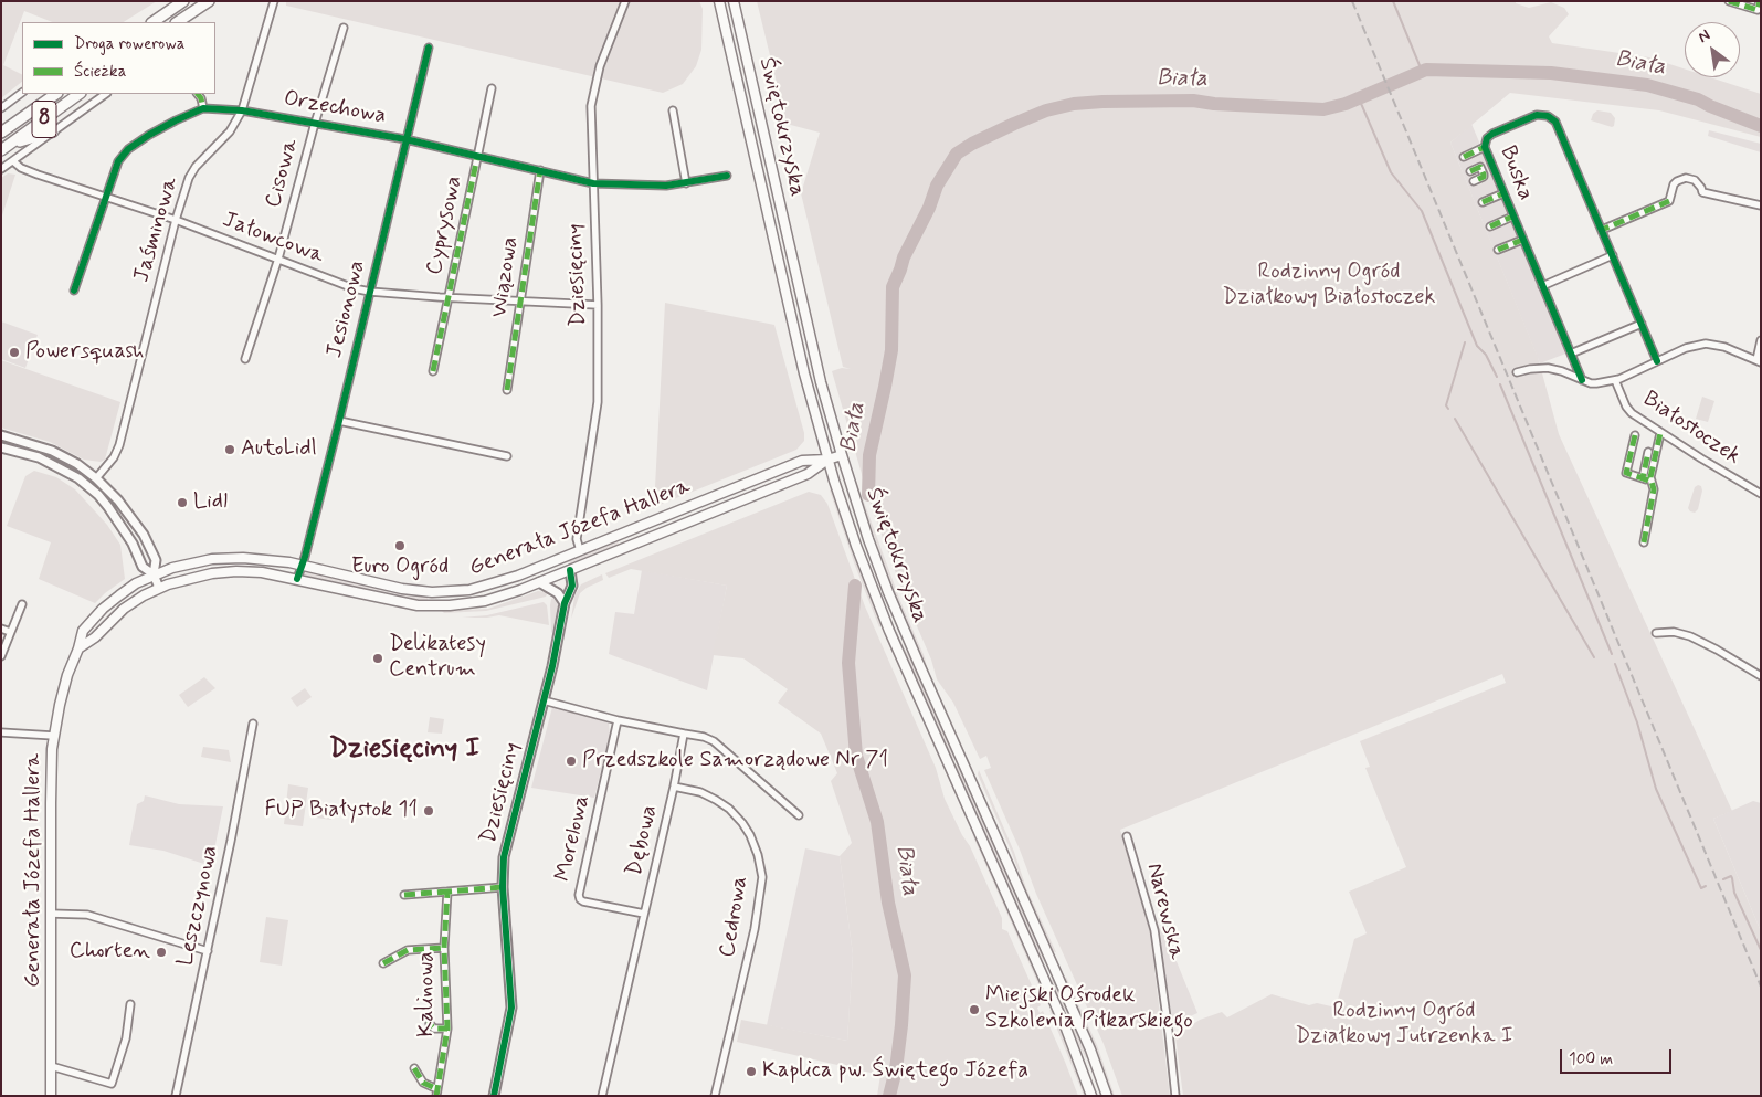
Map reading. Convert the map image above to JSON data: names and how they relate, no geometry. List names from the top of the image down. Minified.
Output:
{"streets":{"highway":["8"],"main road":["Świętokrzyska","Generała Józefa Hallera"],"street":["Orzechowa","Cisowa","Buska","Cyprysowa","Jaśminowa","Jałowcowa","Dziesięciny","Wiązowa","Jesionowa","Białostoczek","Morelowa","Dębowa","Leszczynowa","Narewska","Cedrowa","Kalinowa"]},"crossings":[["Orzechowa","Cisowa"],["Orzechowa","Cyprysowa"],["Orzechowa","Jaśminowa"],["Orzechowa","Jałowcowa"],["Orzechowa","Dziesięciny"],["Orzechowa","Wiązowa"],["Orzechowa","Jesionowa"],["Świętokrzyska","Generała Józefa Hallera"],["Cisowa","Jałowcowa"],["Cyprysowa","Jałowcowa"],["Jaśminowa","Jałowcowa"],["Jałowcowa","Dziesięciny"],["Jałowcowa","Wiązowa"],["Jałowcowa","Jesionowa"],["Dziesięciny","Generała Józefa Hallera"],["Jesionowa","Generała Józefa Hallera"],["Morelowa","Dębowa"],["Dębowa","Cedrowa"]],"districts":["Dziesięciny I"],"water":["Biała"],"parks":["Rodzinny Ogród Działkowy Białostoczek","Rodzinny Ogród Działkowy Jutrzenka I"],"places":["Powersquash","AutoLidl","Lidl","Euro Ogród","Delikatesy Centrum","Przedszkole Samorządowe Nr 71","FUP Białystok 11","Chorten","Miejski Ośrodek Szkolenia Piłkarskiego","Kaplica pw. Świętego Józefa"],"legend":["Droga rowerowa","Ścieżka"],"scale_bar":"100 m","north":"top left"}
